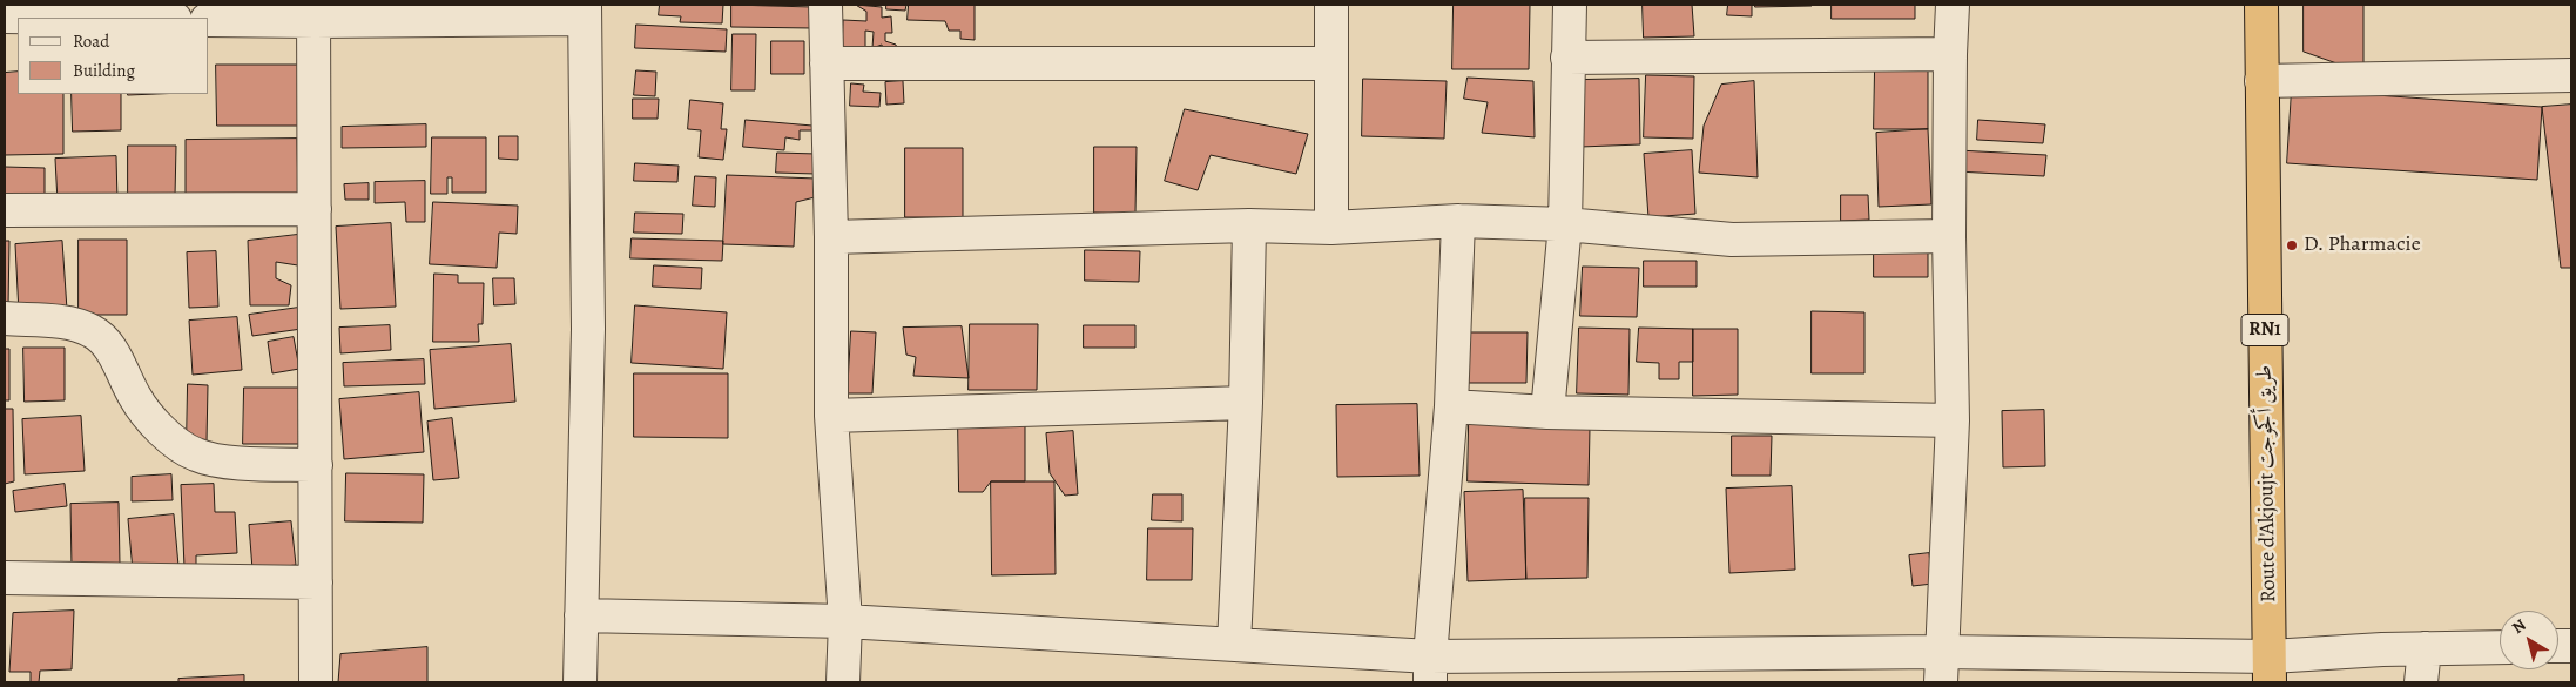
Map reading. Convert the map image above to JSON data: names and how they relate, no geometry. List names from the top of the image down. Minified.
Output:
{"streets":{"highway":["RN1","Route d'Akjoujt طريق أكجوجت"]},"places":["D. Pharmacie"],"legend":["Road","Building"],"north":"top left"}
